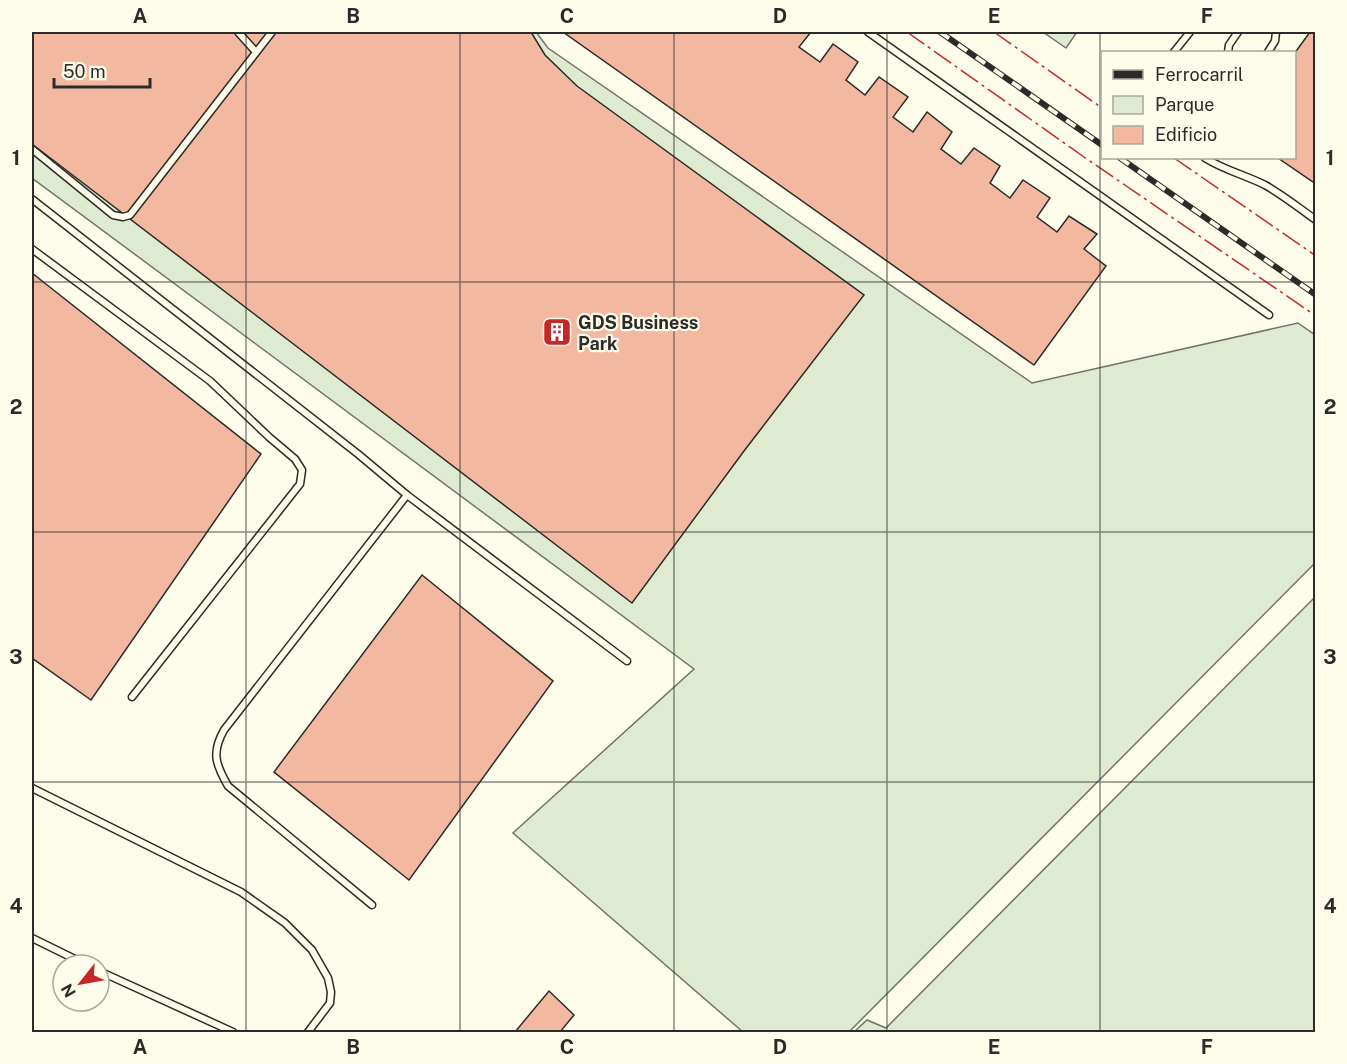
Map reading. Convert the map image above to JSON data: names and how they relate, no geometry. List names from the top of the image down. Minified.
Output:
{"places":{"building":["GDS Business Park"]},"legend":["Ferrocarril","Parque","Edificio"],"scale_bar":"50 m","north":"bottom left","grid":{"columns":["A","B","C","D","E","F"],"rows":["1","2","3","4"]}}
